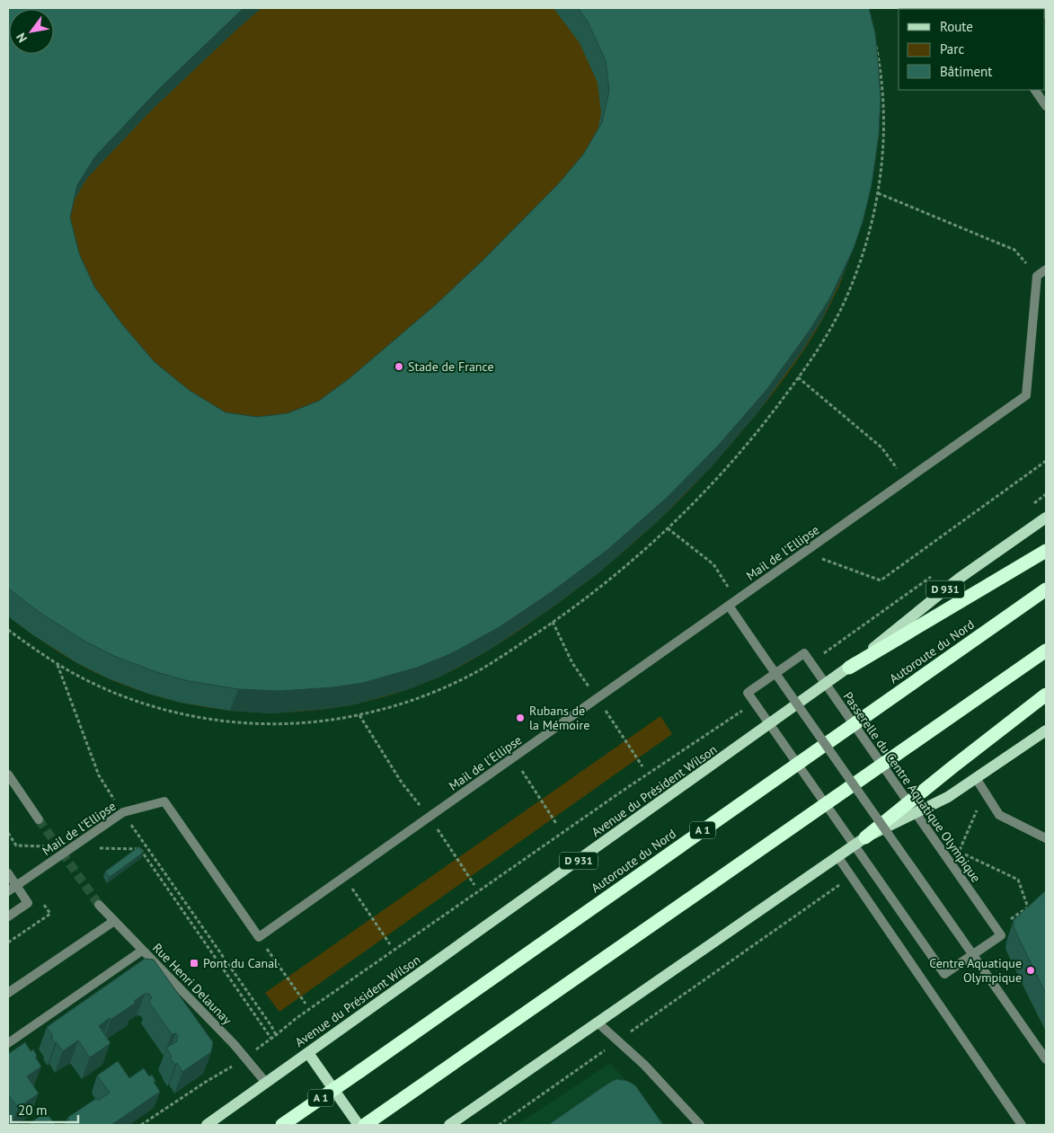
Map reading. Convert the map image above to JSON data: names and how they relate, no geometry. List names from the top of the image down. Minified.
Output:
{"streets":{"highway":["Autoroute du Nord","A 1"],"main road":["D 931","Avenue du Président Wilson"],"street":["Mail de l'Ellipse","Passerelle du Centre Aquatique Olympique","Rue Henri Delaunay"]},"crossings":[["Mail de l'Ellipse","Avenue du Président Wilson"],["Autoroute du Nord","Passerelle du Centre Aquatique Olympique"],["Passerelle du Centre Aquatique Olympique","Avenue du Président Wilson"],["Avenue du Président Wilson","Rue Henri Delaunay"]],"places":{"other":["Stade de France","Rubans de la Mémoire","Centre Aquatique Olympique"],"transit":["Pont du Canal"]},"legend":["Route","Parc","Bâtiment"],"scale_bar":"20 m","north":"bottom left"}
